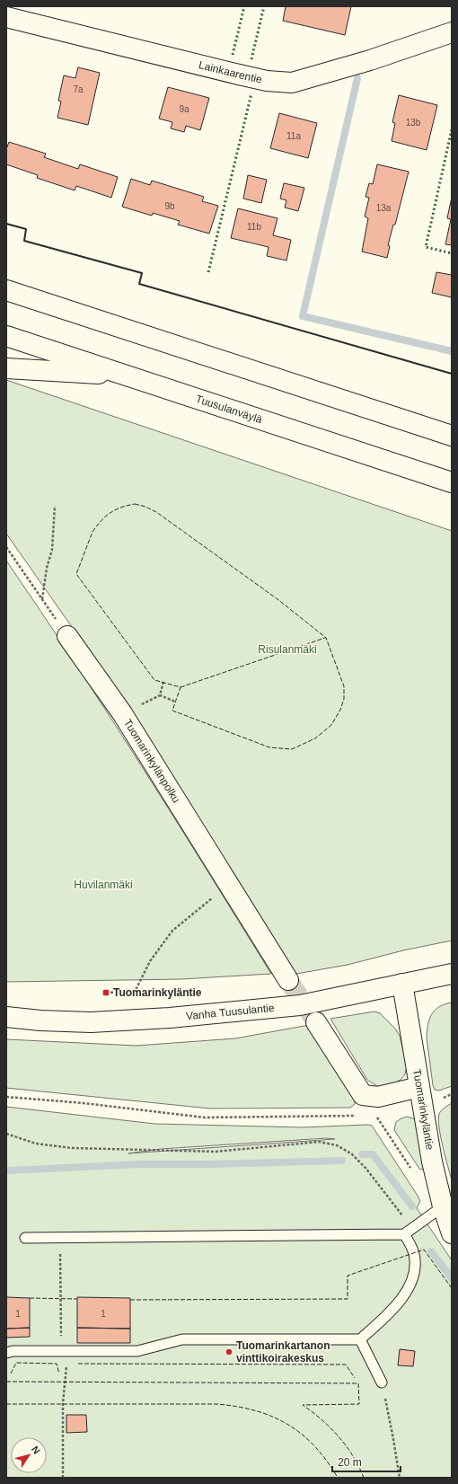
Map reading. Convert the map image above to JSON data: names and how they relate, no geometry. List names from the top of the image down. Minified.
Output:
{"streets":{"main road":["Lainkaarentie","Tuusulanväylä","Tuomarinkylänpolku","Vanha Tuusulantie","Tuomarinkyläntie"]},"crossings":[["Vanha Tuusulantie","Tuomarinkyläntie"]],"parks":["Risulanmäki","Huvilanmäki"],"places":{"transit":["Tuomarinkyläntie"],"other":["Tuomarinkartanon vinttikoirakeskus"]},"house_numbers":["7a","9a","13b","11a","9b","13a","11b","1","1"],"scale_bar":"20 m","north":"top right"}
